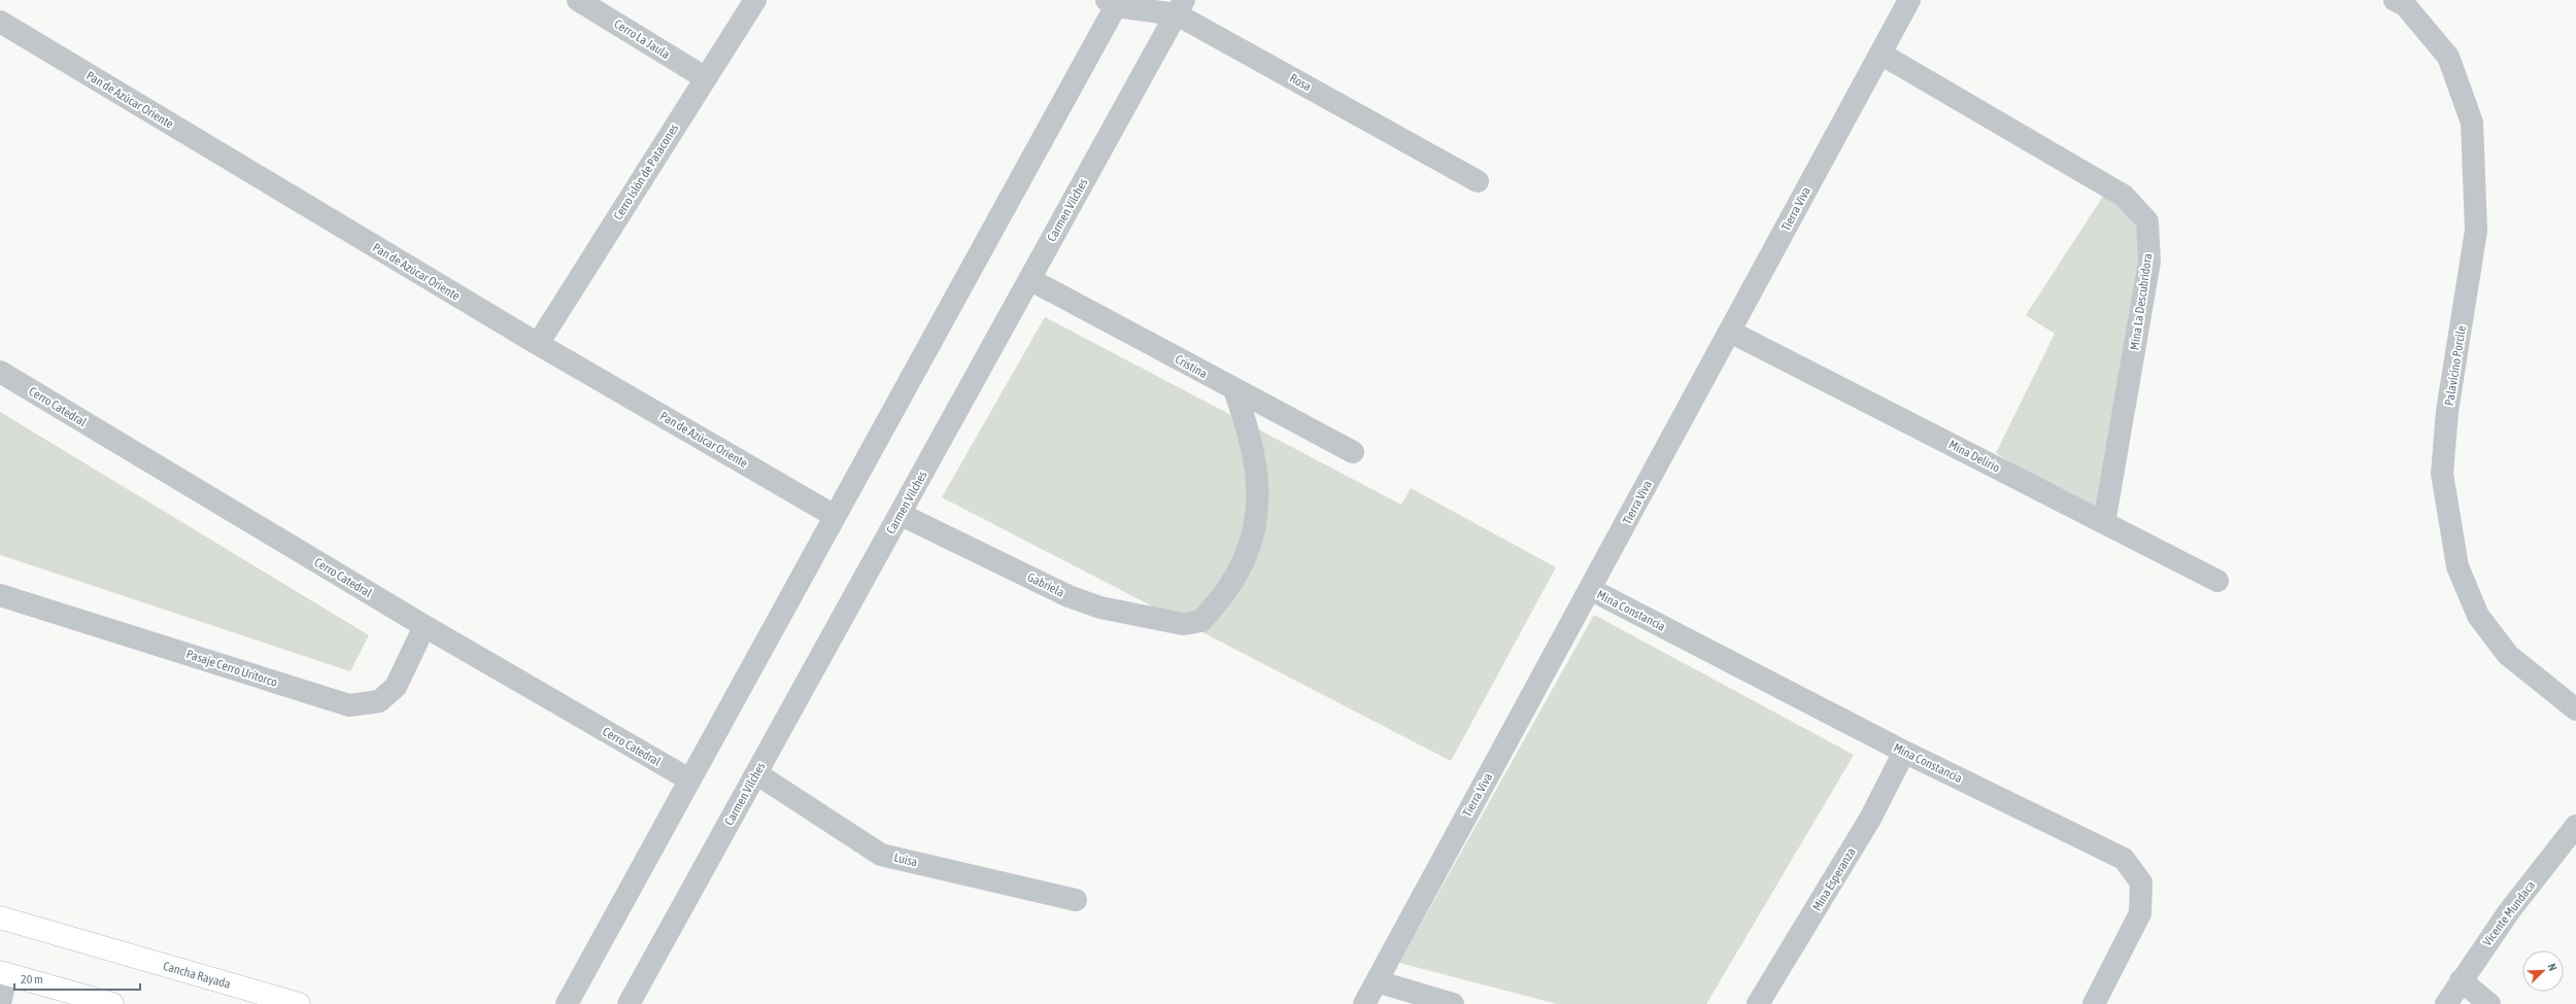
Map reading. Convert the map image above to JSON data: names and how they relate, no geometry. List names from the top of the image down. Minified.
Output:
{"streets":{"street":["Cerro La Jaula","Rosa","Pan de Azúcar Oriente","Cerro Islón de Patacones","Tierra Viva","Carmen Vilches","Mina La Descubridora","Palavicino Porcile","Cristina","Cerro Catedral","Mina Delirio","Gabriela","Mina Constancia","Pasaje Cerro Uritorco","Luisa","Mina Esperanza","Vicente Mundaca","Cancha Rayada"]},"crossings":[["Cerro La Jaula","Cerro Islón de Patacones"],["Rosa","Carmen Vilches"],["Pan de Azúcar Oriente","Cerro Islón de Patacones"],["Tierra Viva","Mina La Descubridora"],["Tierra Viva","Mina Delirio"],["Tierra Viva","Mina Constancia"],["Carmen Vilches","Cristina"],["Carmen Vilches","Gabriela"],["Carmen Vilches","Luisa"],["Mina La Descubridora","Mina Delirio"],["Cristina","Gabriela"],["Cerro Catedral","Pasaje Cerro Uritorco"],["Mina Constancia","Mina Esperanza"]],"scale_bar":"20 m","north":"top right"}
